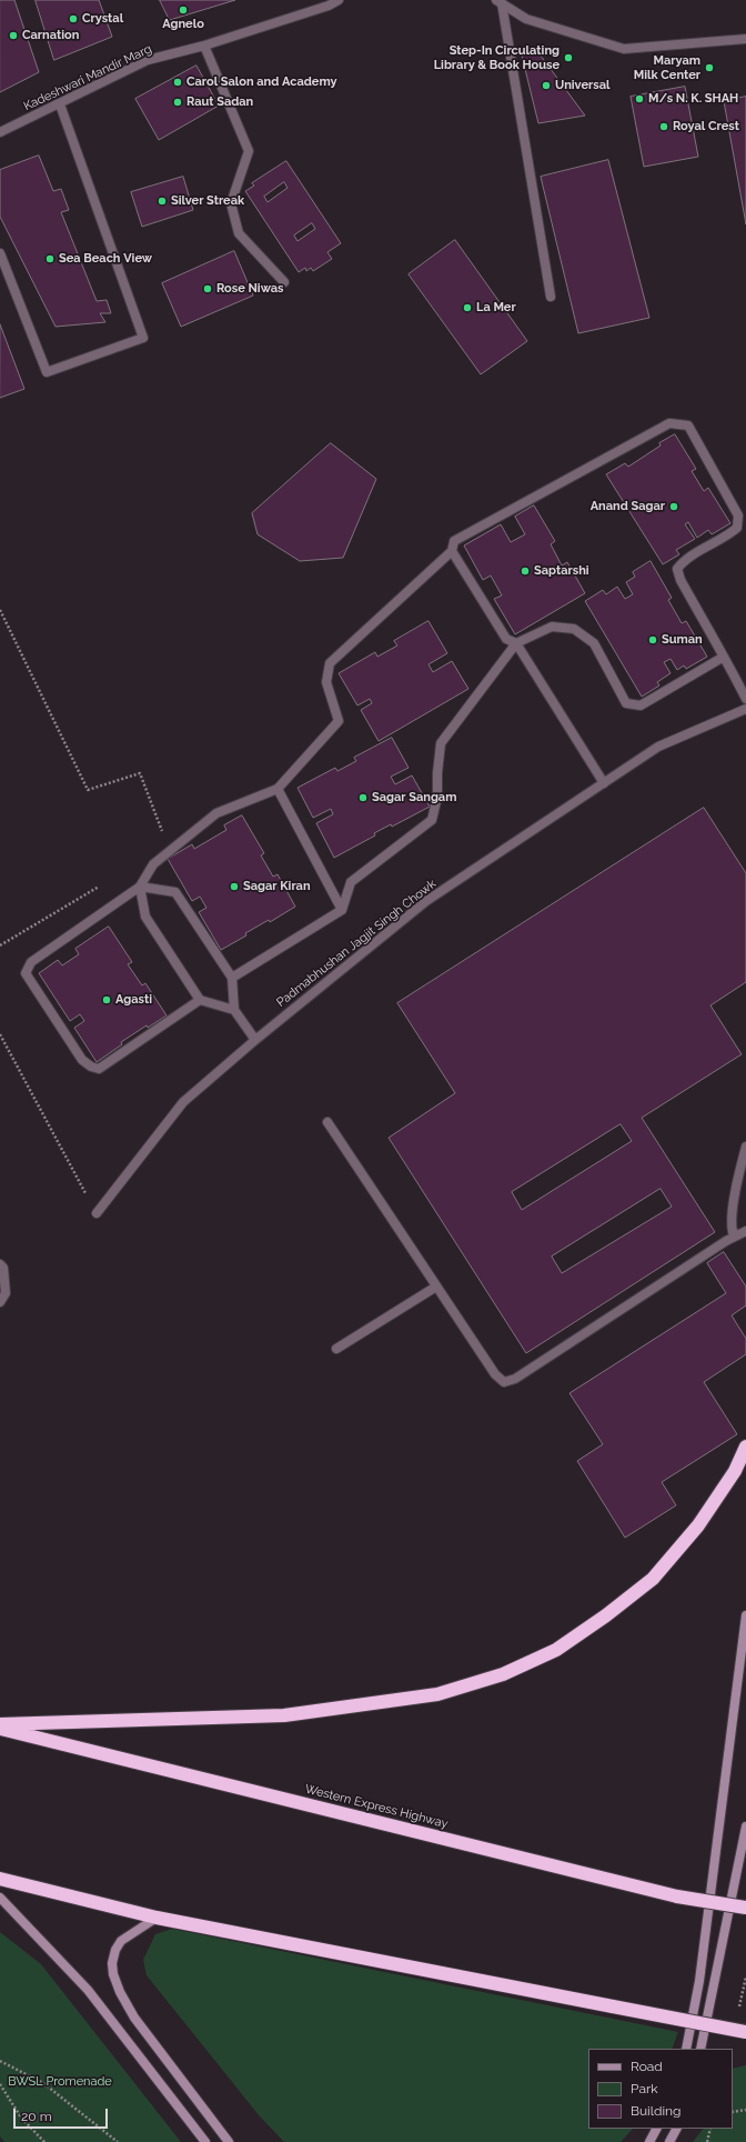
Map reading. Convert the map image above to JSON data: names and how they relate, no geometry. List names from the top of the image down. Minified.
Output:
{"streets":{"highway":["Western Express Highway"],"street":["Kadeshwari Mandir Marg","Padmabhushan Jagjit Singh Chowk"]},"parks":["BWSL Promenade"],"places":["Agnelo","Crystal","Carnation","Step-In Circulating Library & Book House","Maryam Milk Center","Carol Salon and Academy","Universal","M/s N. K. SHAH","Raut Sadan","Royal Crest","Silver Streak","Sea Beach View","Rose Niwas","La Mer","Anand Sagar","Saptarshi","Suman","Sagar Sangam","Sagar Kiran","Agasti"],"legend":["Road","Park","Building"],"scale_bar":"20 m"}
